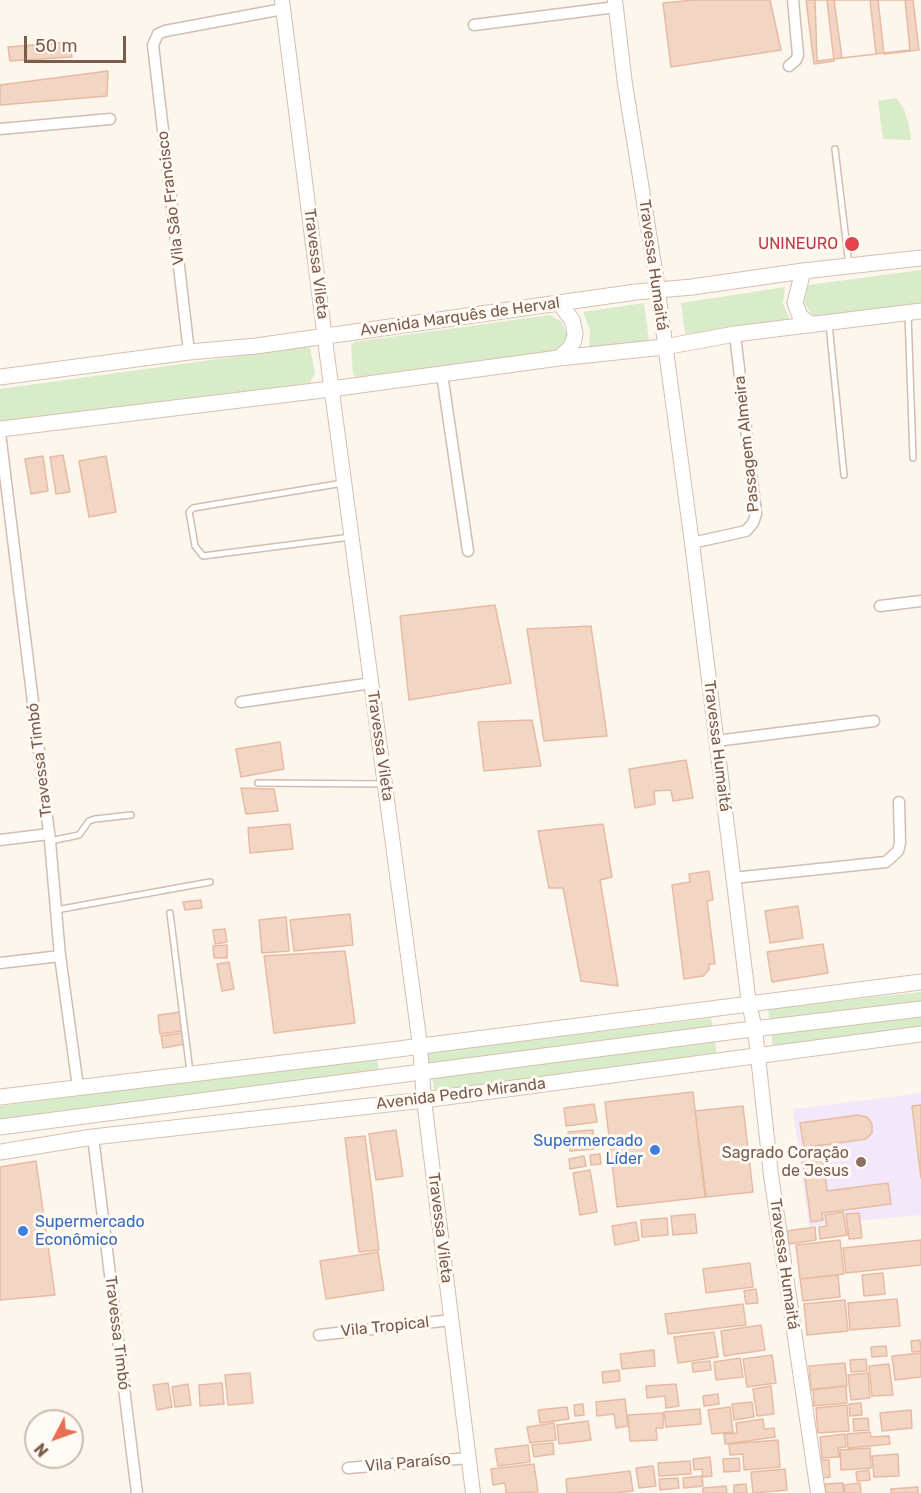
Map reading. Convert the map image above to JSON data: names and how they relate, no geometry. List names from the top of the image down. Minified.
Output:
{"streets":{"main road":["Avenida Marquês de Herval","Avenida Pedro Miranda"],"street":["Vila São Francisco","Travessa Vileta","Travessa Humaitá","Passagem Almeira","Travessa Timbó","Vila Tropical","Vila Paraíso"]},"crossings":[["Vila São Francisco","Travessa Vileta"],["Vila São Francisco","Avenida Marquês de Herval"],["Travessa Vileta","Avenida Marquês de Herval"],["Travessa Vileta","Avenida Pedro Miranda"],["Travessa Vileta","Vila Tropical"],["Travessa Vileta","Vila Paraíso"],["Travessa Humaitá","Avenida Marquês de Herval"],["Travessa Humaitá","Passagem Almeira"],["Travessa Humaitá","Avenida Pedro Miranda"],["Travessa Timbó","Avenida Pedro Miranda"]],"places":["UNINEURO","Supermercado Líder","Sagrado Coração de Jesus","Supermercado Econômico"],"scale_bar":"50 m","north":"bottom left"}
